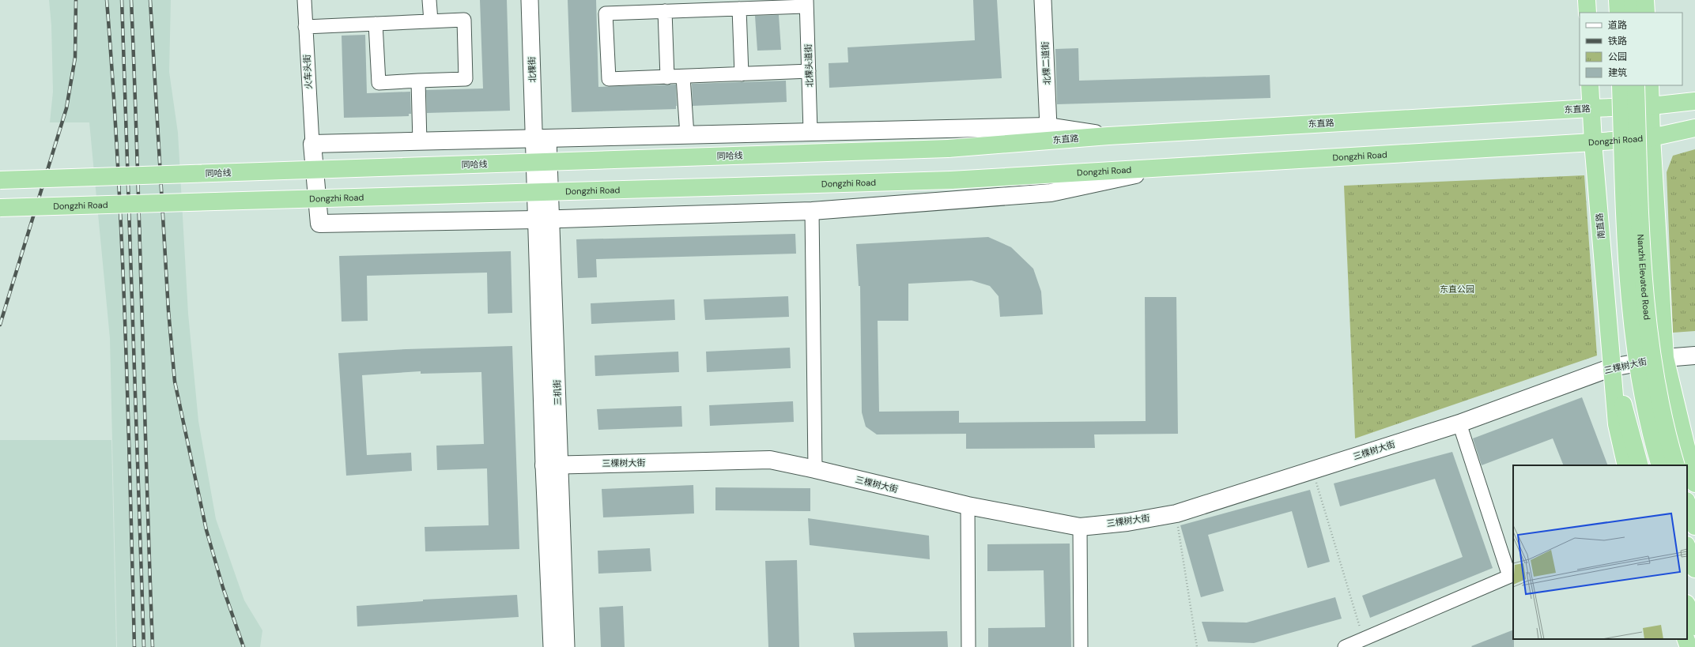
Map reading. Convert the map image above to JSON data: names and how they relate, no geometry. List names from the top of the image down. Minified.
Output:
{"streets":{"highway":["东直路","Dongzhi Road","同哈线","南直路","Nanzhi Elevated Road"],"main road":["三棵树大街"],"street":["北棵二道街","北棵头道街","北棵街","火车头街","三机街"]},"crossings":[["北棵街","三机街"],["东直路","同哈线"],["东直路","南直路"],["Dongzhi Road","南直路"],["南直路","三棵树大街"],["三棵树大街","三机街"]],"parks":["东直公园"],"legend":["道路","铁路","公园","建筑"]}
